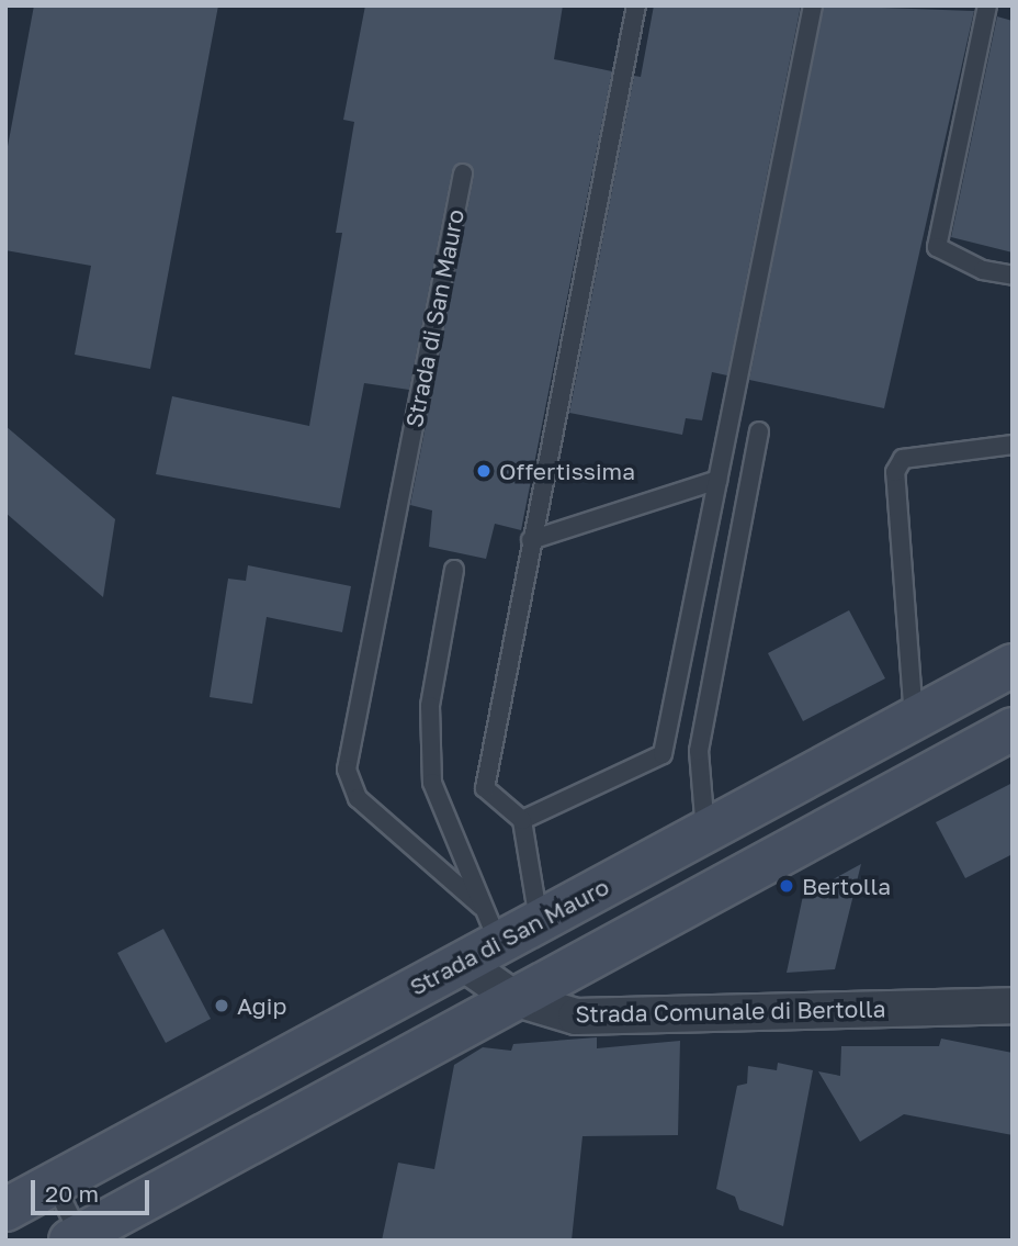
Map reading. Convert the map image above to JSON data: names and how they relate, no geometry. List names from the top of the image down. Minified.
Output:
{"streets":{"main road":["Strada di San Mauro"],"street":["Strada Comunale di Bertolla"]},"crossings":[["Strada di San Mauro","Strada Comunale di Bertolla"]],"places":["Offertissima","Bertolla","Agip"],"scale_bar":"20 m"}
